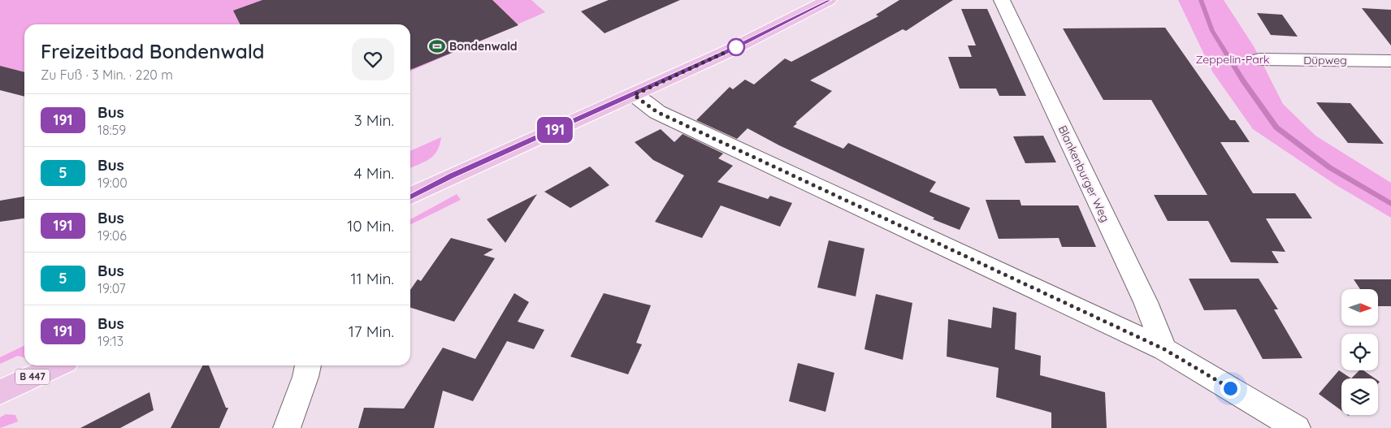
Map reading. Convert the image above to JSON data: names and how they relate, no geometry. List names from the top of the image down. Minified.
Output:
{"streets":{"main road":["B 447"],"street":["Düpweg","Blankenburger Weg"]},"parks":["Zeppelin-Park"],"places":{"sports":["Bondenwald"]},"lines":["bus line 191"],"north":"right","page":{"on_map":"191","heading":["Freizeitbad Bondenwald","Zu Fuß · 3 Min. · 220 m"],"list":[{"mark":"191","name":"Bus","note":"18:59","value":"3 Min."},{"mark":"5","name":"Bus","note":"19:00","value":"4 Min."},{"mark":"191","name":"Bus","note":"19:06","value":"10 Min."},{"mark":"5","name":"Bus","note":"19:07","value":"11 Min."},{"mark":"191","name":"Bus","note":"19:13","value":"17 Min."}]}}
